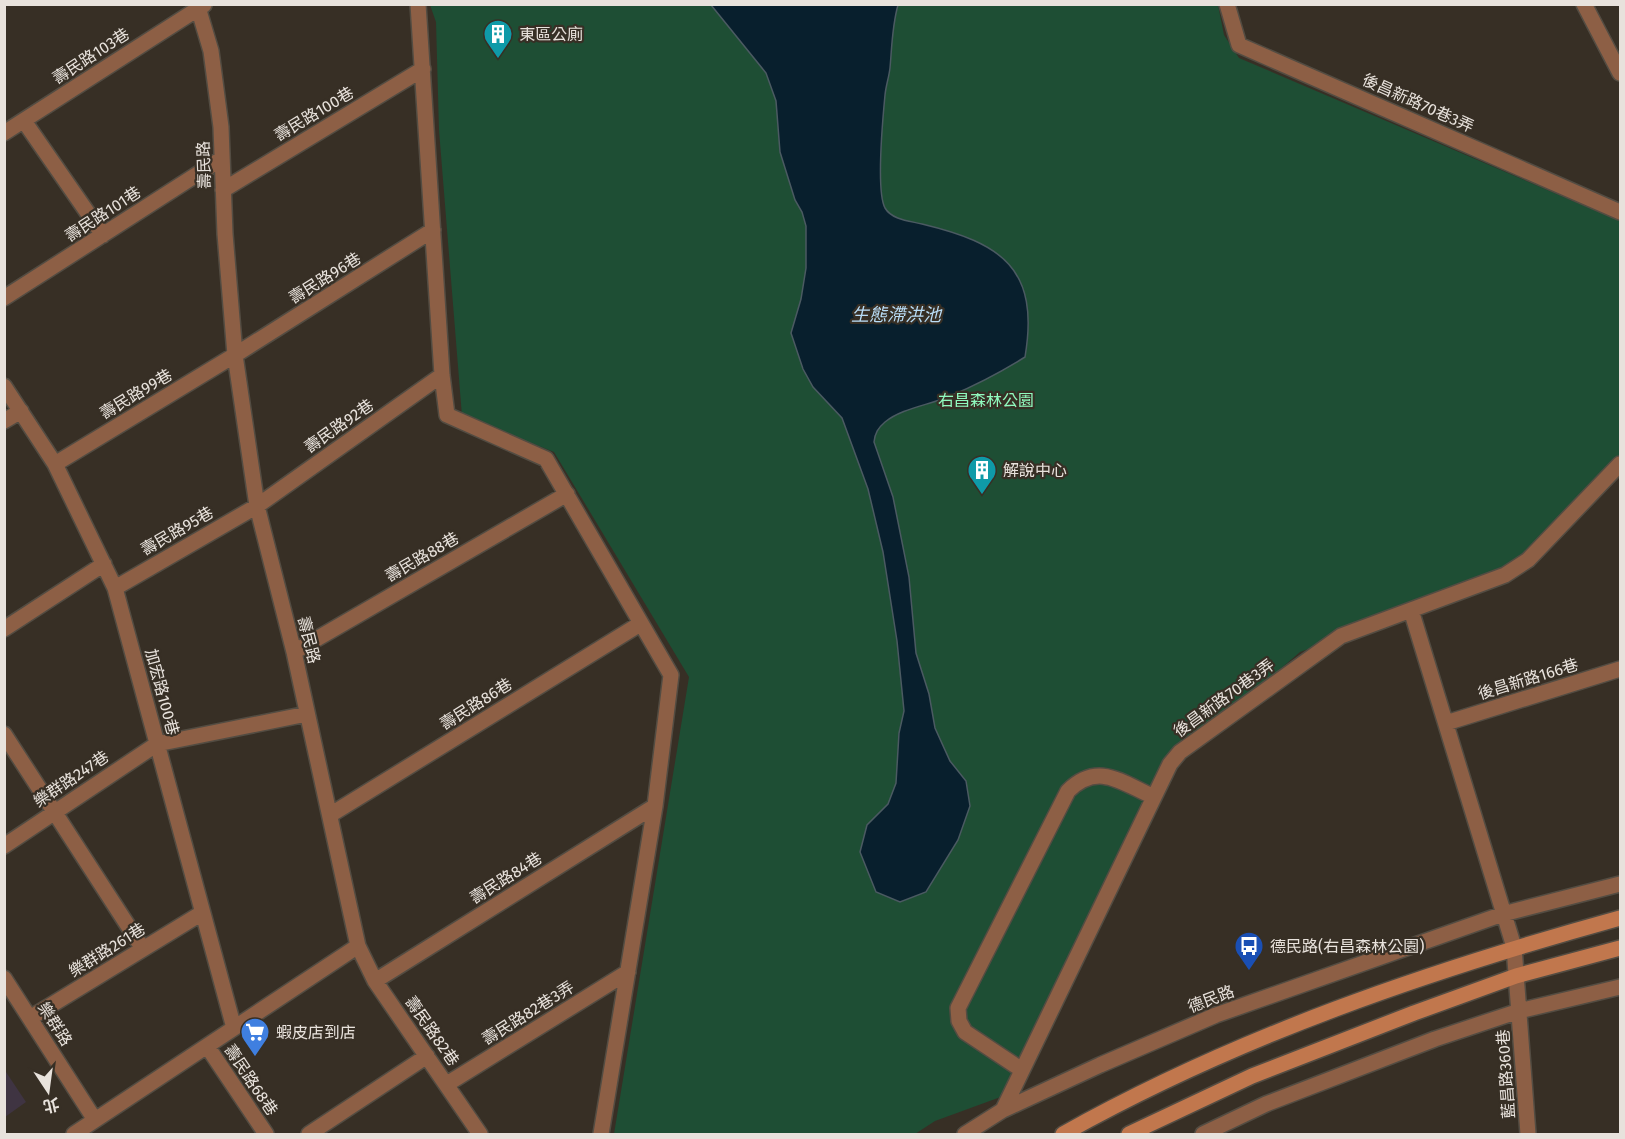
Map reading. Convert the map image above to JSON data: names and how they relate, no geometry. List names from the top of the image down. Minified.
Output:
{"streets":{"street":["壽民路103巷","後昌新路70巷3弄","壽民路100巷","壽民路","壽民路101巷","壽民路96巷","壽民路99巷","壽民路92巷","壽民路95巷","壽民路88巷","後昌新路166巷","加宏路100巷","壽民路86巷","樂群路247巷","壽民路84巷","樂群路261巷","德民路","壽民路82巷3弄","樂群路","壽民路82巷","藍昌路360巷","壽民路68巷"]},"crossings":[["壽民路103巷","壽民路"],["後昌新路70巷3弄","德民路"],["後昌新路70巷3弄","藍昌路360巷"],["壽民路100巷","壽民路"],["壽民路","壽民路101巷"],["壽民路","壽民路96巷"],["壽民路","壽民路99巷"],["壽民路","壽民路92巷"],["壽民路","壽民路95巷"],["壽民路","壽民路88巷"],["壽民路","壽民路86巷"],["壽民路","壽民路82巷"],["壽民路96巷","壽民路99巷"],["壽民路99巷","加宏路100巷"],["壽民路92巷","壽民路95巷"],["壽民路95巷","加宏路100巷"],["後昌新路166巷","藍昌路360巷"],["加宏路100巷","樂群路247巷"],["加宏路100巷","樂群路261巷"],["壽民路84巷","壽民路82巷"],["樂群路261巷","樂群路"],["德民路","藍昌路360巷"],["壽民路82巷3弄","壽民路82巷"]],"water":["生態滯洪池"],"parks":["右昌森林公園"],"places":{"building":["東區公廁","解說中心"],"bus stop":["德民路(右昌森林公園)"],"supermarket":["蝦皮店到店"]},"north":"bottom"}
